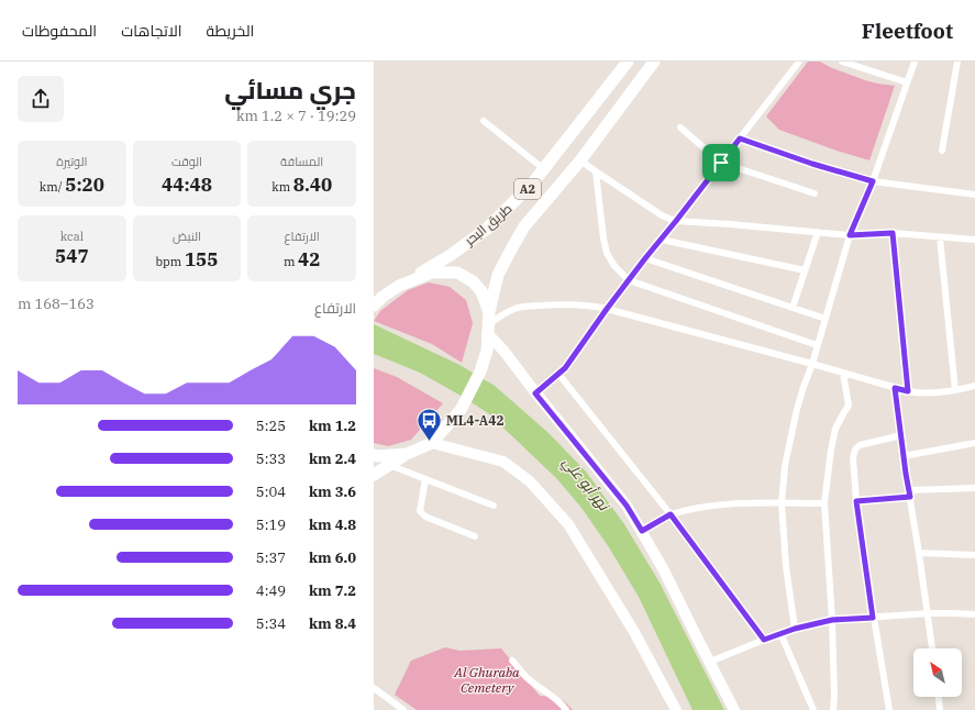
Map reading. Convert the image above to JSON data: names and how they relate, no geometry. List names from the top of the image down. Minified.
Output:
{"streets":{"highway":["A2","طريق البحر"]},"crossings":[["A2","طريق البحر"]],"water":["نهر أبو علي"],"parks":["Al Ghuraba Cemetery"],"places":{"bus stop":["ML4-A42"]},"north":"top left","page":{"header":"Fleetfoot","nav":["الخريطة","الاتجاهات","المحفوظات"],"heading":["جري مسائي","19:29 · 7 × 1.2 km"],"stats":[["المسافة","8.40 km"],["الوقت","44:48"],["الوتيرة","5:20 /km"],["الارتفاع","42 m"],["النبض","155 bpm"],["kcal","547"]],"chart":["الارتفاع","163–168 m"],"list":[{"name":"1.2 km","note":"5:25"},{"name":"2.4 km","note":"5:33"},{"name":"3.6 km","note":"5:04"},{"name":"4.8 km","note":"5:19"},{"name":"6.0 km","note":"5:37"},{"name":"7.2 km","note":"4:49"},{"name":"8.4 km","note":"5:34"}]}}
